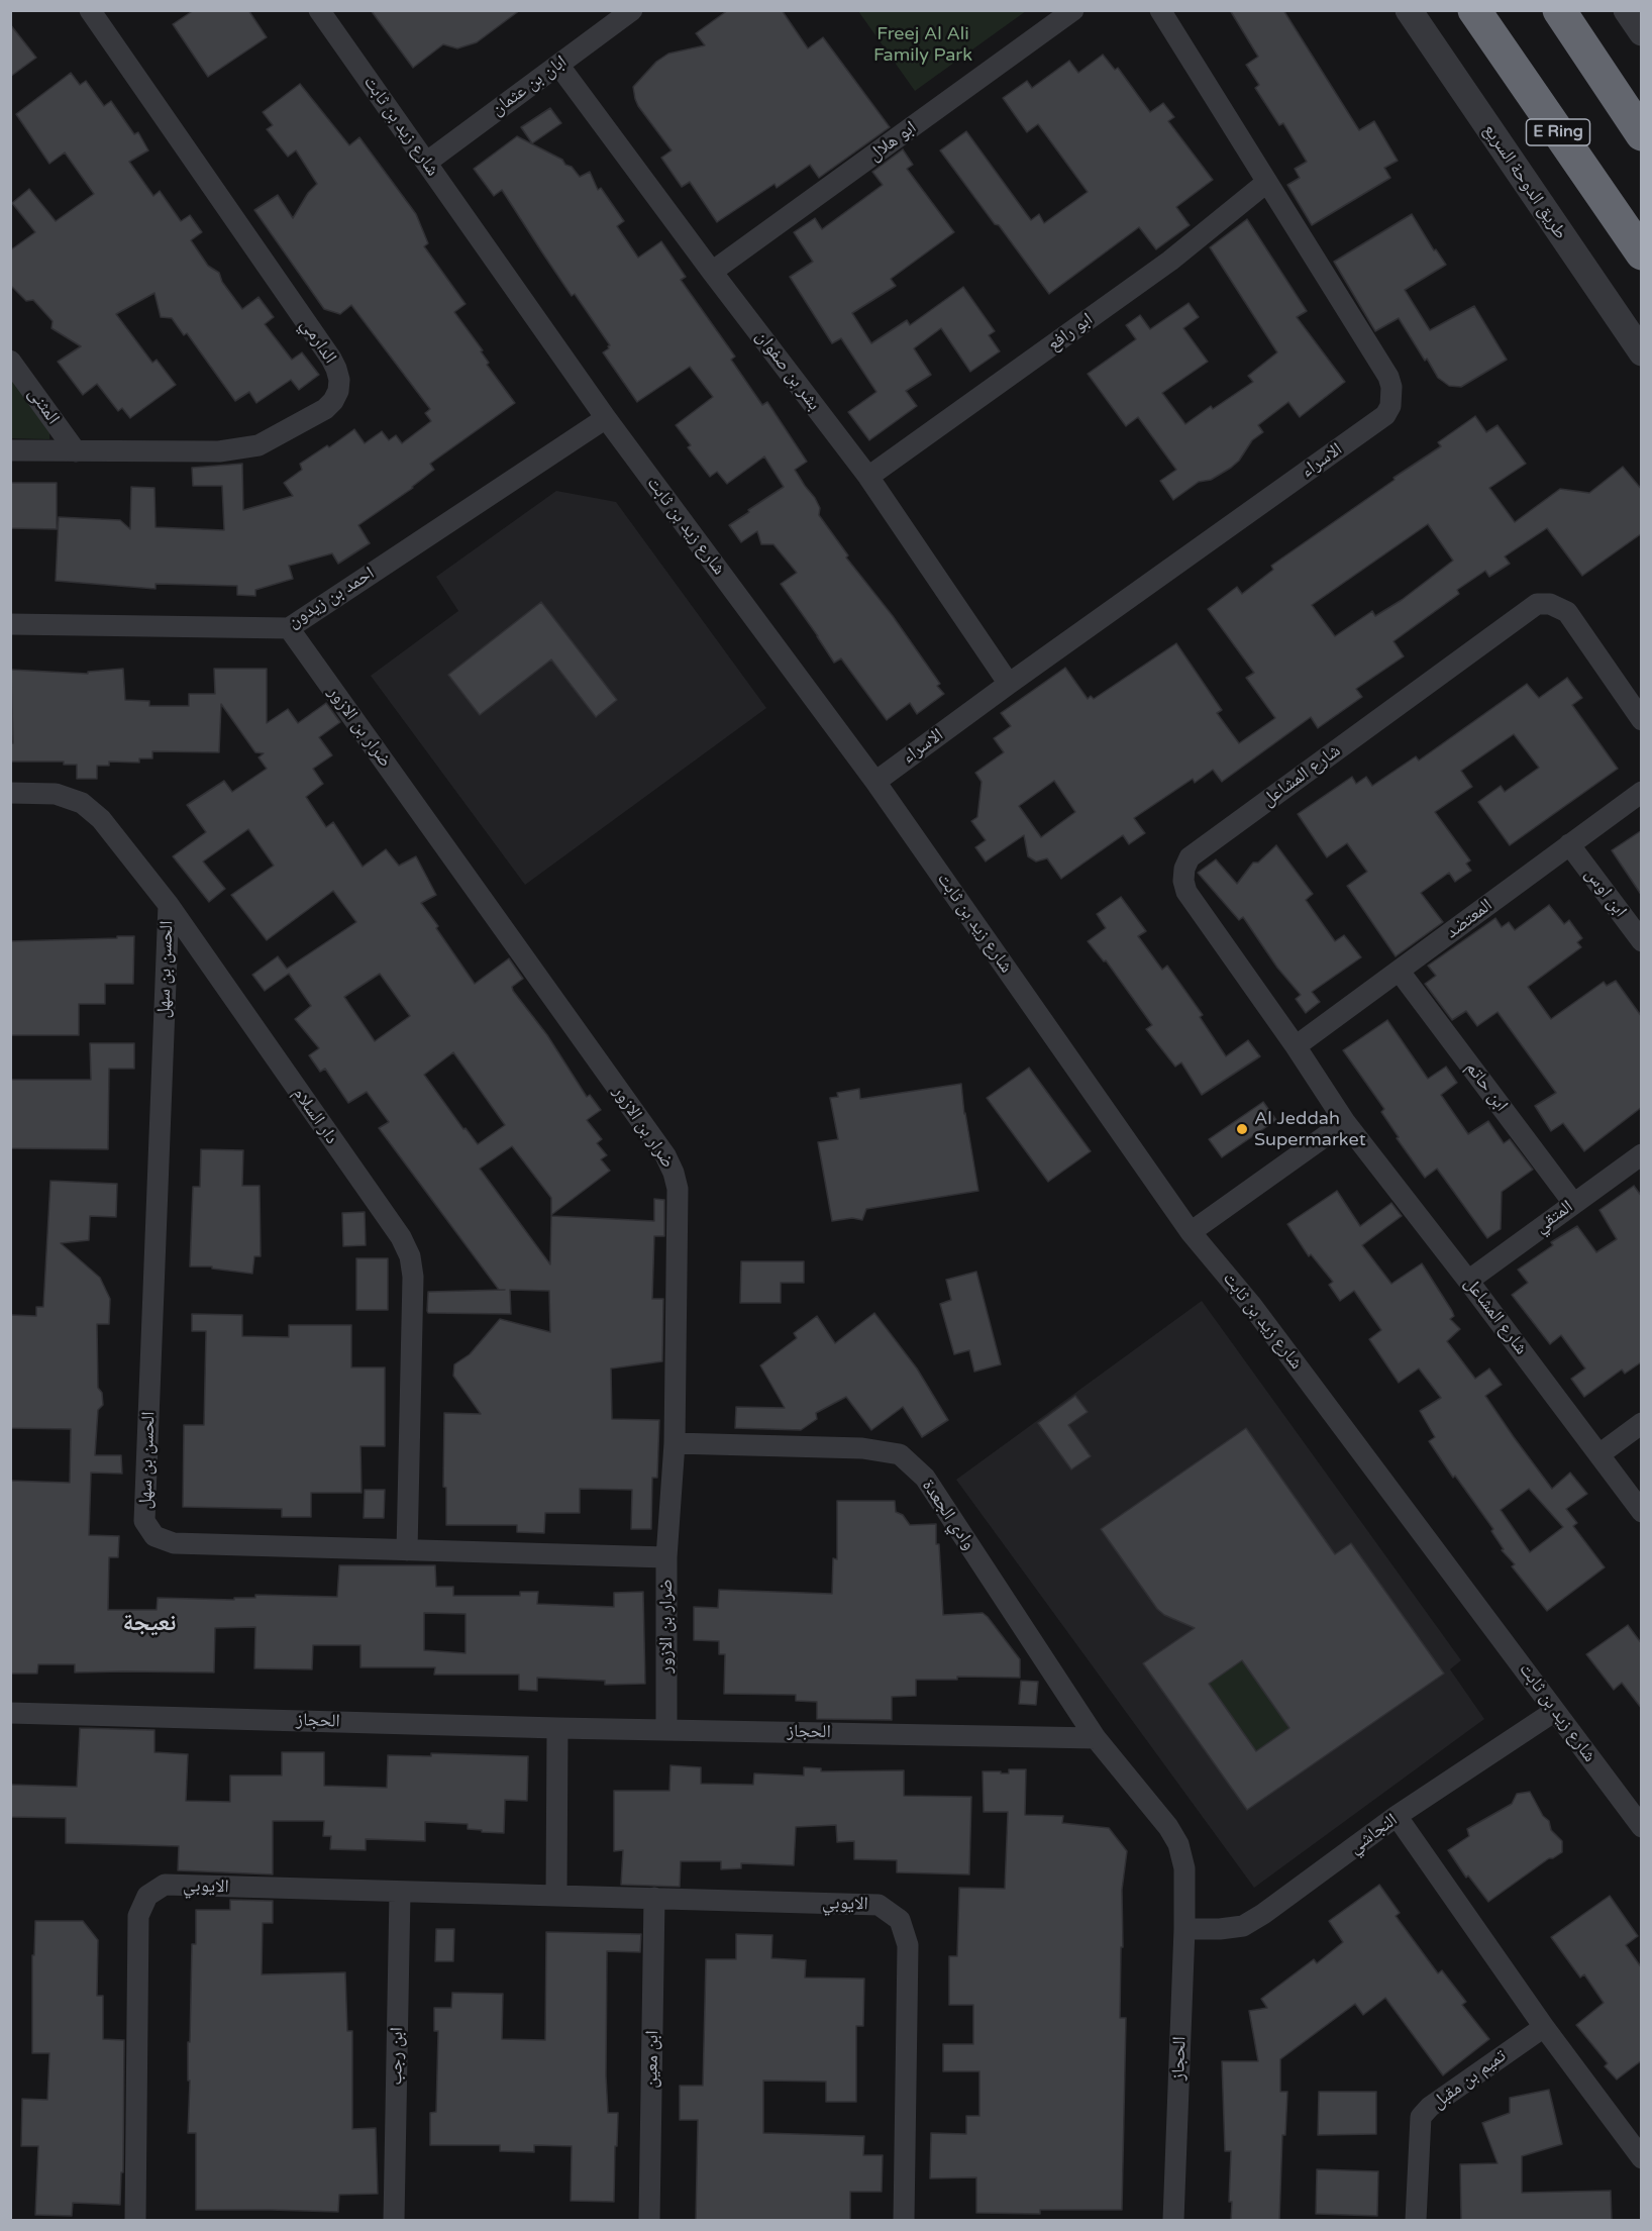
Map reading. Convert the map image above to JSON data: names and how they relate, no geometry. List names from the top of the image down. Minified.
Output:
{"streets":{"highway":["E Ring"],"street":["ابان بن عثمان","شارع زيد بن ثابت","ابو هلال","طريق الدوحة السريع","ابو رافع","الدارمي","بشر بن صفوان","المثنى","الاسراء","احمد بن زيدون","ضرار بن الازور","شارع المشاعل","ابن اوس","المعتضد","الحسن بن سهل","ابن حاتم","دار السلام","المتقي","وادي الجعدة","الحجاز","النجاشي","الايوبي","ابن رجب","ابن معين","تميم بن مقبل"]},"crossings":[["ابان بن عثمان","شارع زيد بن ثابت"],["ابان بن عثمان","بشر بن صفوان"],["شارع زيد بن ثابت","الاسراء"],["شارع زيد بن ثابت","احمد بن زيدون"],["شارع زيد بن ثابت","النجاشي"],["ابو هلال","بشر بن صفوان"],["ابو رافع","بشر بن صفوان"],["ابو رافع","الاسراء"],["الدارمي","المثنى"],["بشر بن صفوان","الاسراء"],["احمد بن زيدون","ضرار بن الازور"],["ضرار بن الازور","الحسن بن سهل"],["ضرار بن الازور","وادي الجعدة"],["ضرار بن الازور","الحجاز"],["شارع المشاعل","المعتضد"],["شارع المشاعل","المتقي"],["ابن اوس","المعتضد"],["المعتضد","ابن حاتم"],["الحسن بن سهل","دار السلام"],["ابن حاتم","المتقي"],["وادي الجعدة","الحجاز"],["الحجاز","النجاشي"],["الايوبي","ابن رجب"],["الايوبي","ابن معين"]],"districts":["نعيجة"],"parks":["Freej Al Ali Family Park"],"places":["Al Jeddah Supermarket"]}
